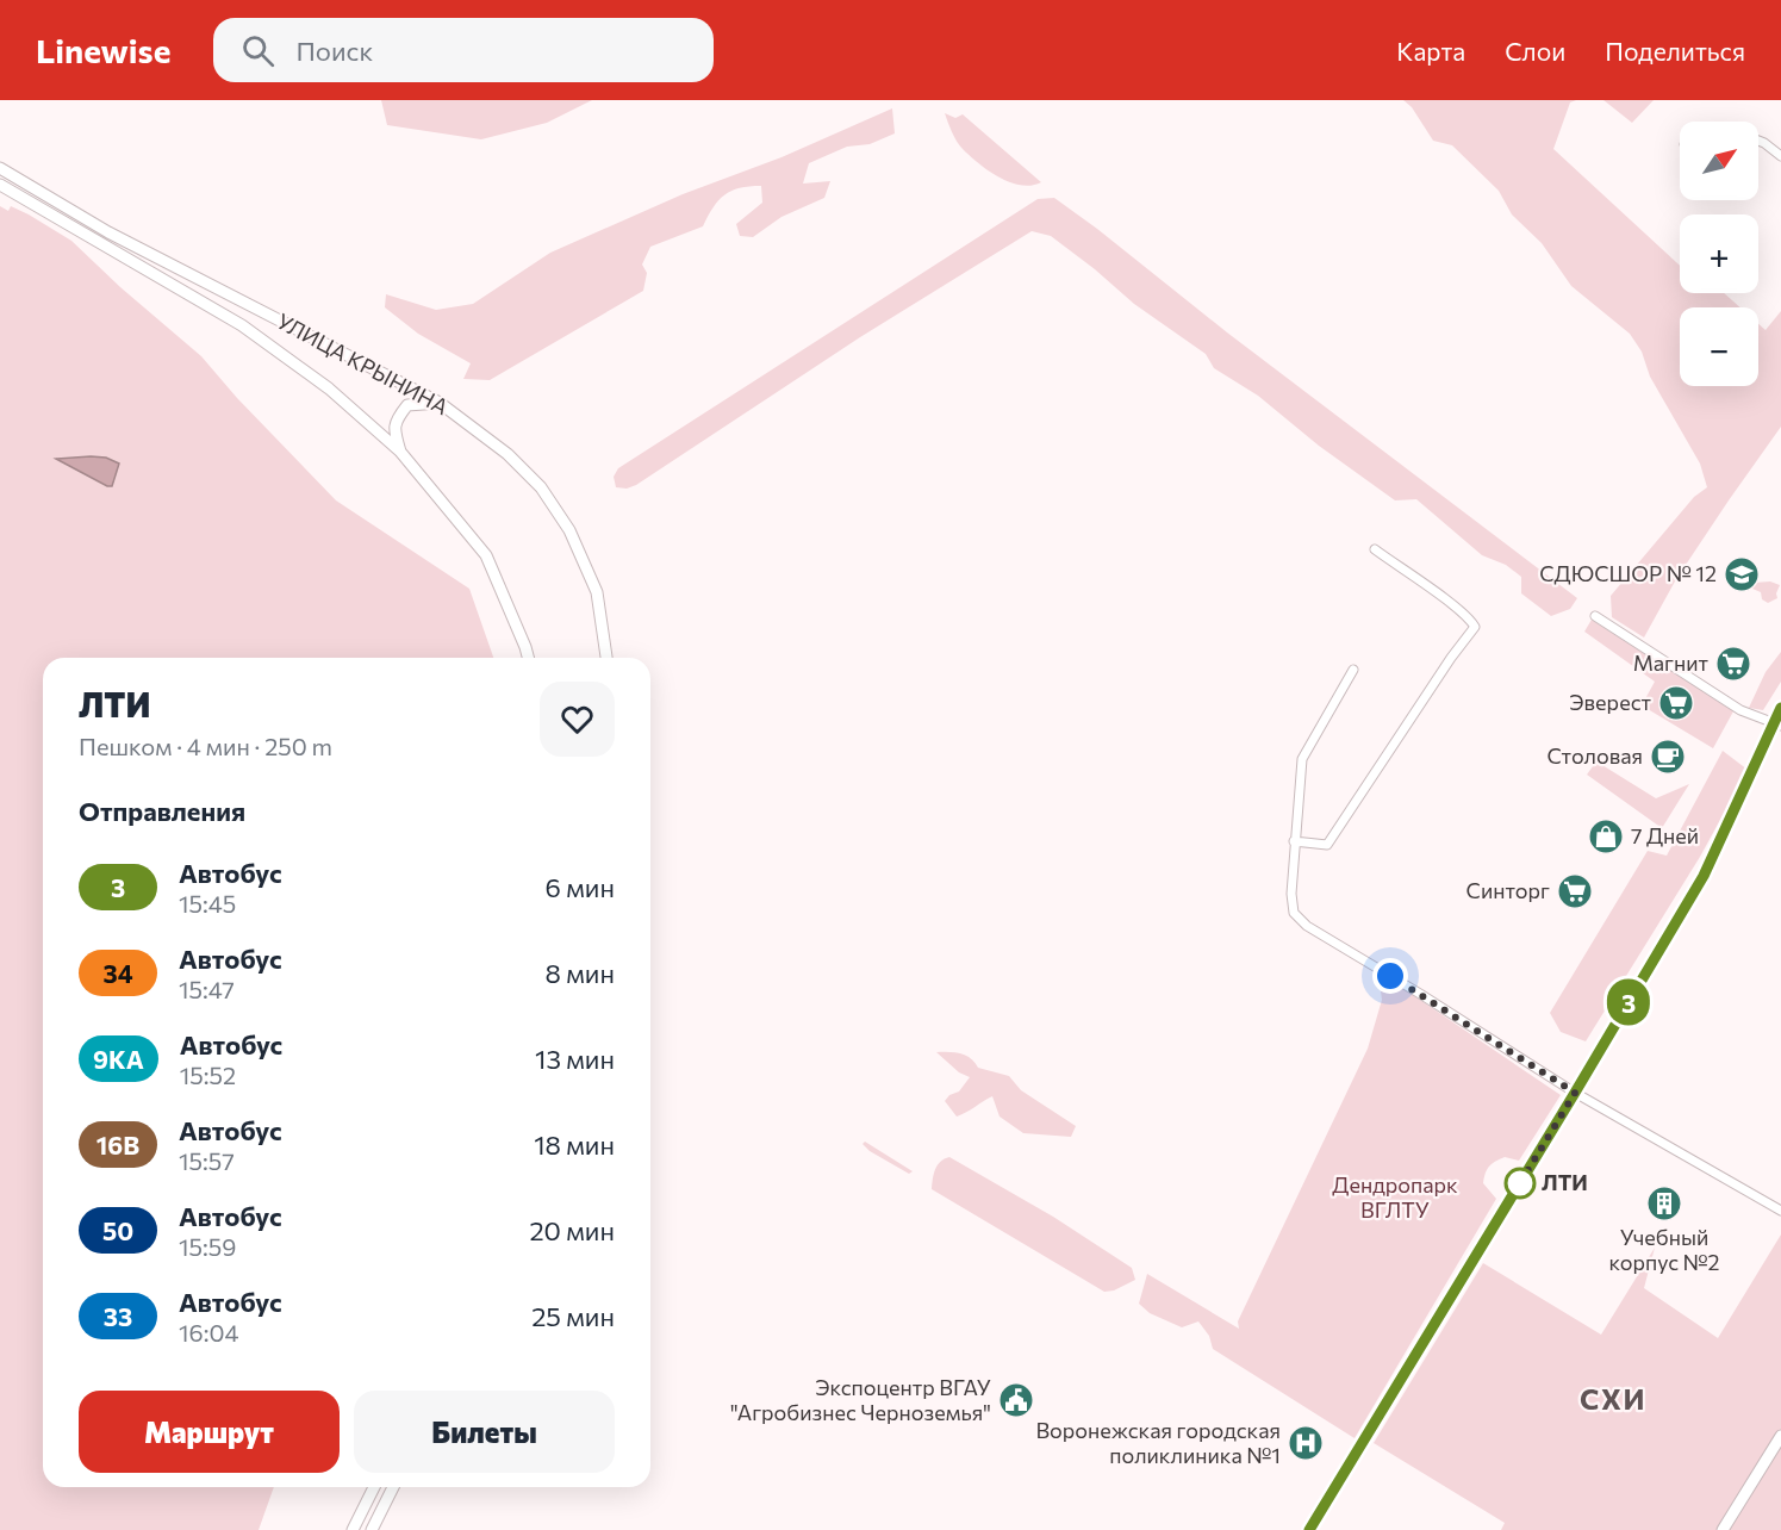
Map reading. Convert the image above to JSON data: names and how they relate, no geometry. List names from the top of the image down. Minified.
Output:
{"streets":{"main road":["УЛИЦА КРЫНИНА"]},"districts":["СХИ"],"parks":["Дендропарк ВГЛТУ"],"places":{"school or university":["СДЮСШОР № 12"],"supermarket":["Магнит","Эверест","Синторг"],"cafe":["Столовая"],"shop":["7 Дней"],"other":["ЛТИ"],"building":["Учебный корпус №2"],"public building":["Экспоцентр ВГАУ \"Агробизнес Черноземья\""],"hospital":["Воронежская городская поликлиника №1"]},"lines":["bus line 3"],"north":"top right","page":{"header":"Linewise","search":"Поиск","nav":["Карта","Слои","Поделиться"],"on_map":"3","map_buttons":["+","−"],"heading":[["ЛТИ","Пешком · 4 мин · 250 m"],"Отправления"],"list":[{"mark":"3","name":"Автобус","note":"15:45","value":"6 мин"},{"mark":"34","name":"Автобус","note":"15:47","value":"8 мин"},{"mark":"9КА","name":"Автобус","note":"15:52","value":"13 мин"},{"mark":"16В","name":"Автобус","note":"15:57","value":"18 мин"},{"mark":"50","name":"Автобус","note":"15:59","value":"20 мин"},{"mark":"33","name":"Автобус","note":"16:04","value":"25 мин"}],"buttons":["Маршрут","Билеты"]}}
